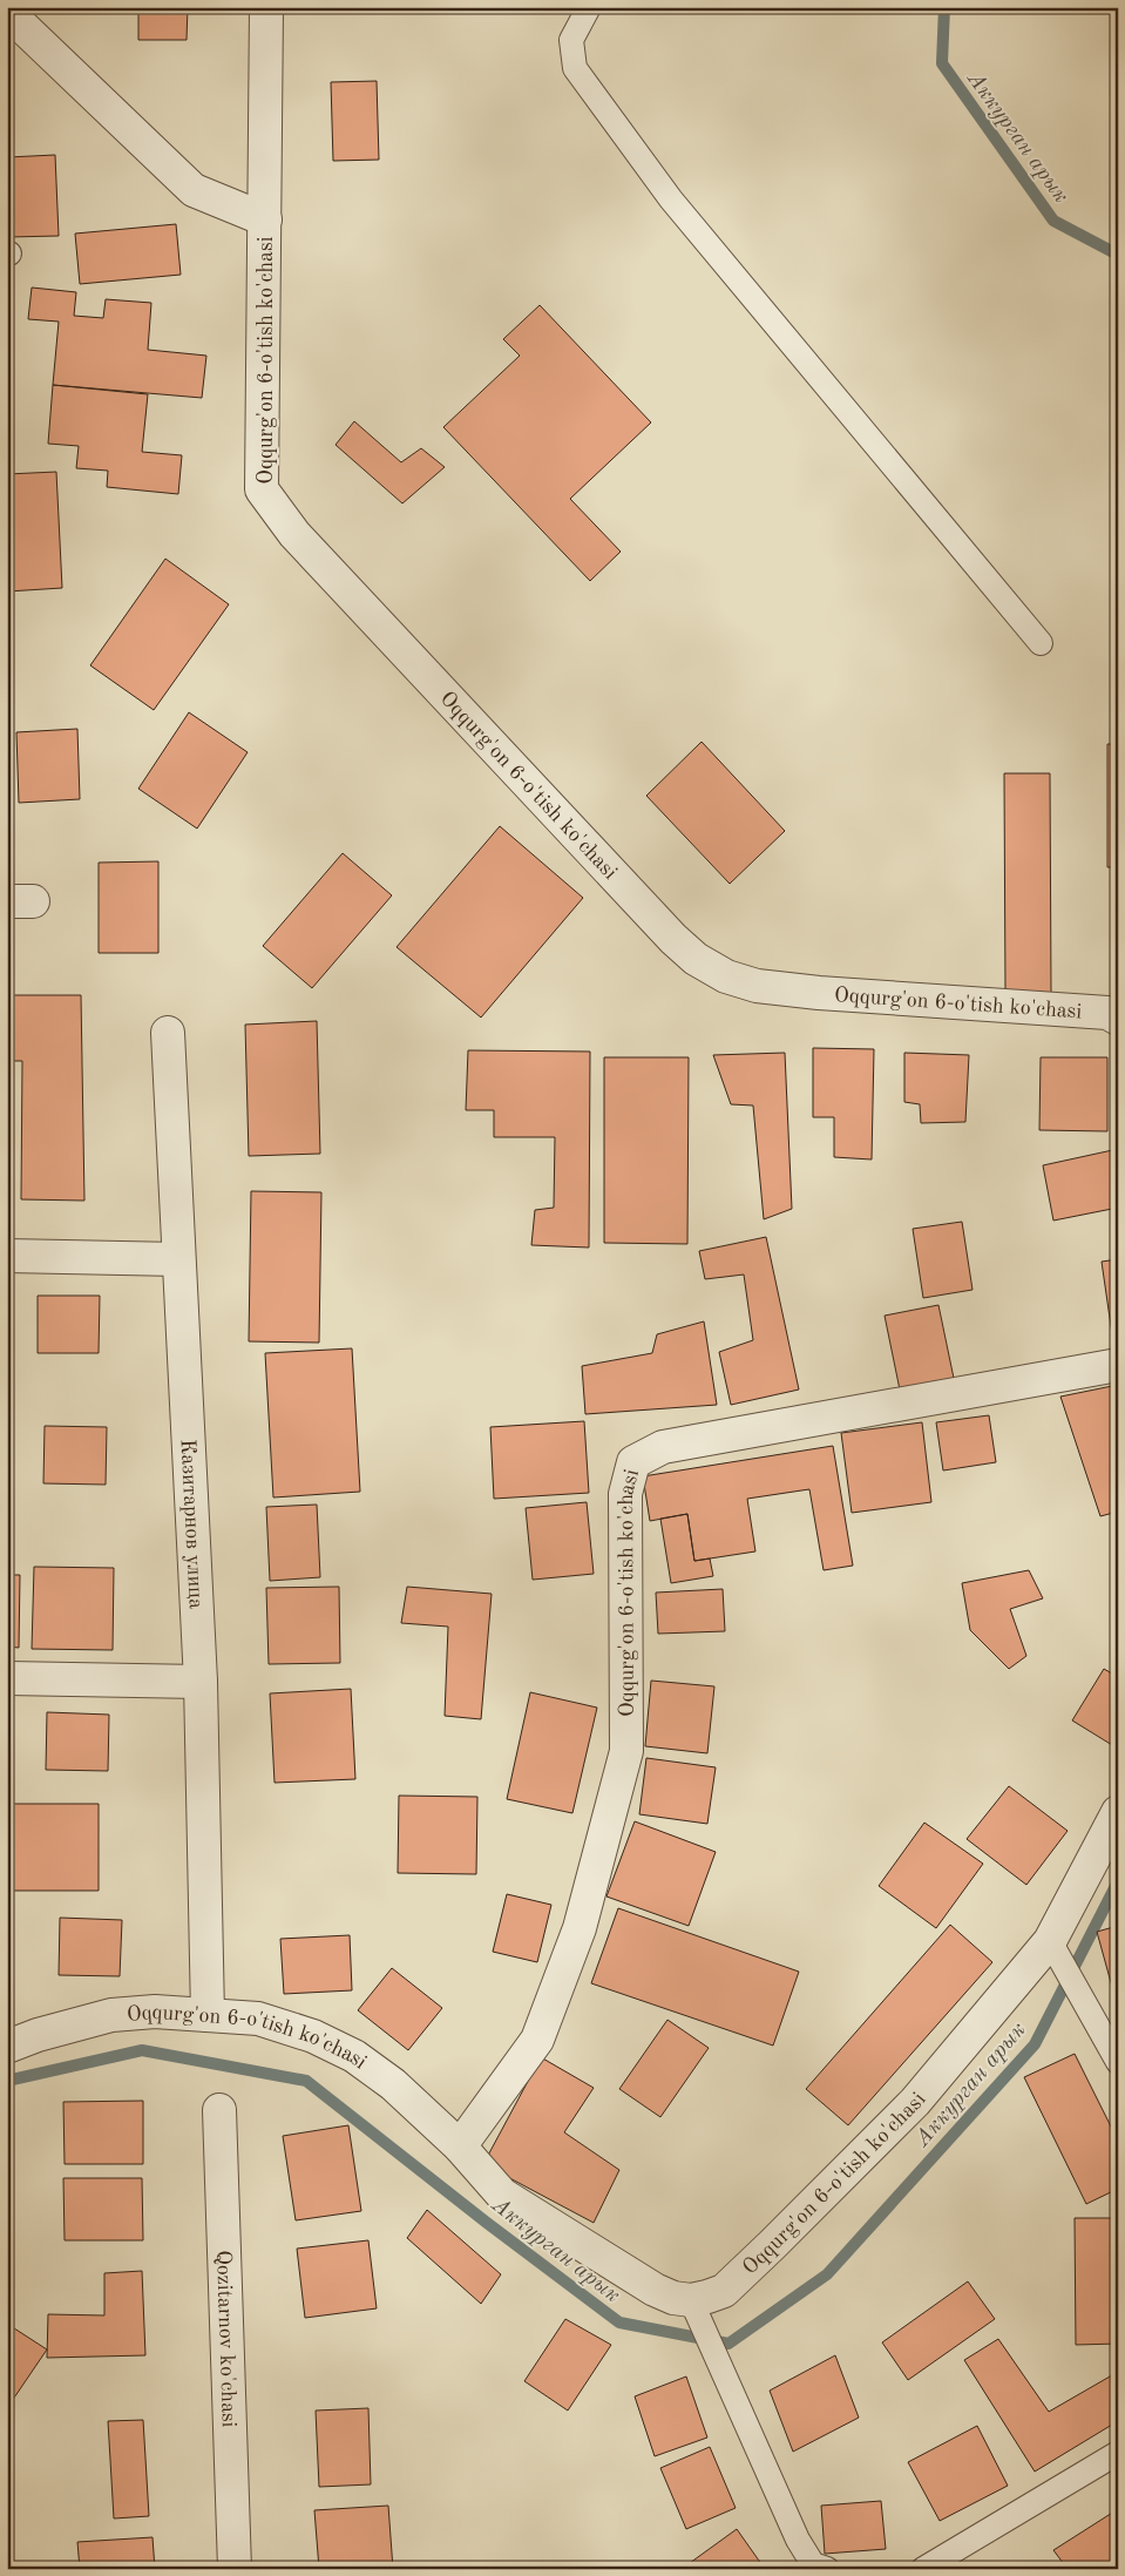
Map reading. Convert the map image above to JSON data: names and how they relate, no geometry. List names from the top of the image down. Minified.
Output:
{"streets":{"street":["Oqqurg'on 6-o'tish ko'chasi","Казитарнов улица","Qozitarnov ko'chasi"]},"crossings":[["Oqqurg'on 6-o'tish ko'chasi","Казитарнов улица"]],"water":["Аккурган арык"]}
